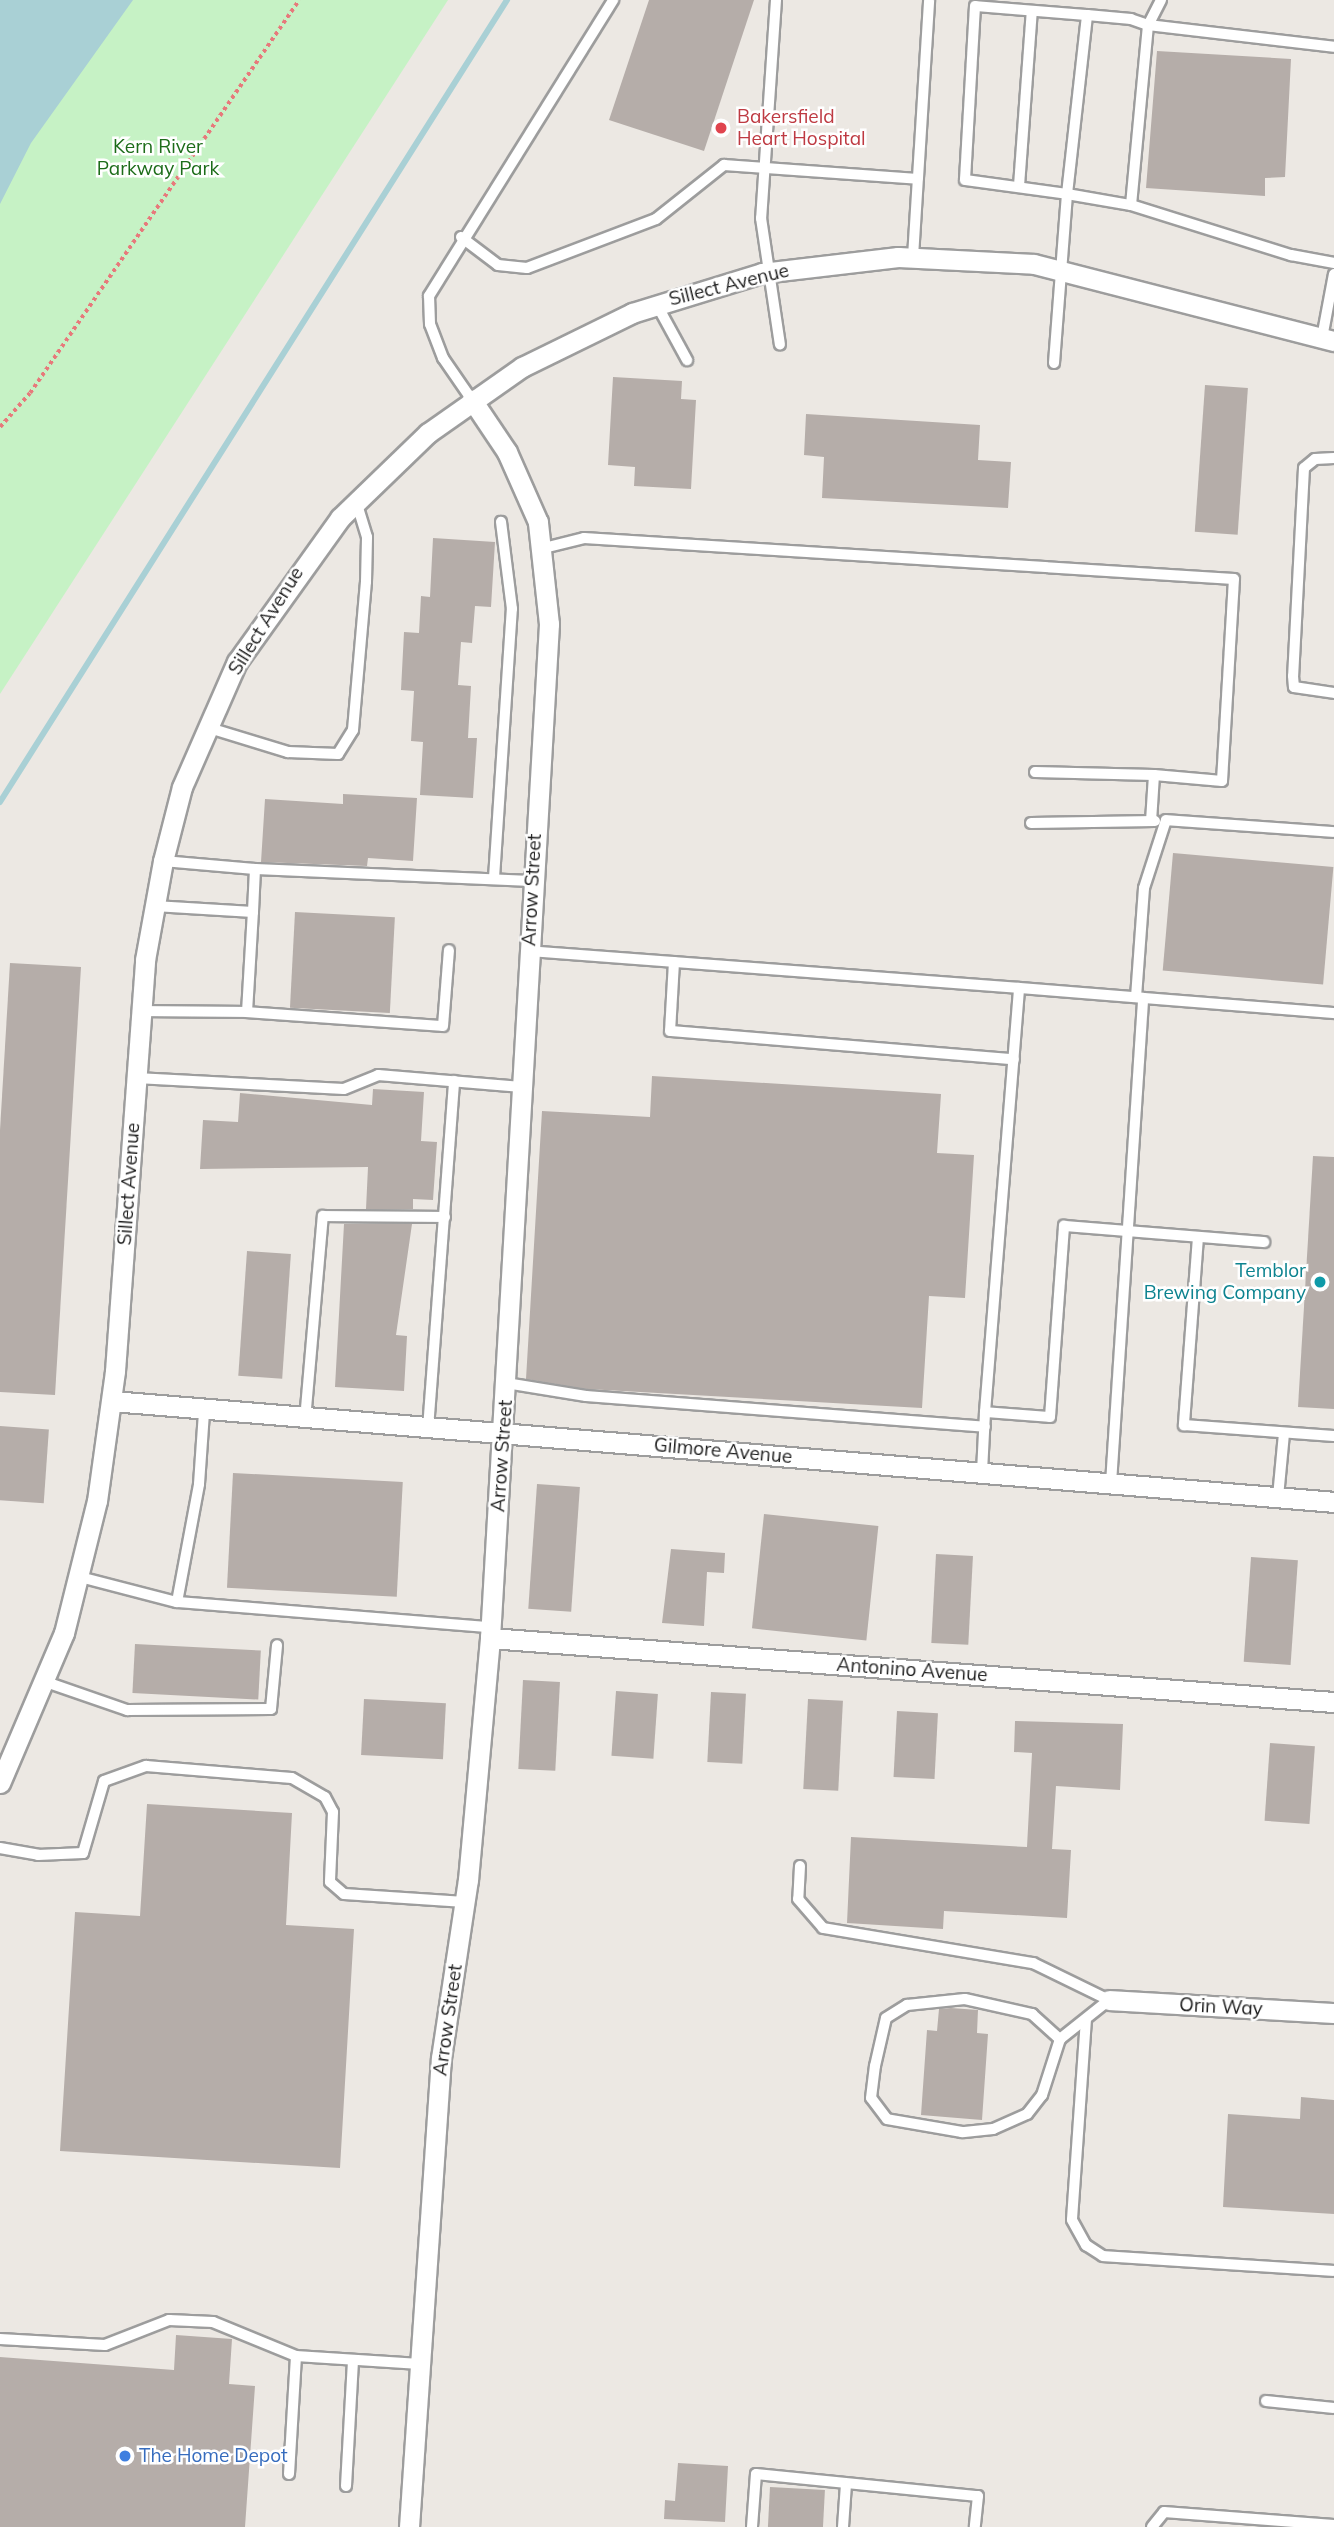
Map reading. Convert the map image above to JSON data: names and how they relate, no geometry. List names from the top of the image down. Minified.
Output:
{"streets":{"street":["Sillect Avenue","Arrow Street","Gilmore Avenue","Antonino Avenue","Orin Way"]},"crossings":[["Sillect Avenue","Arrow Street"],["Sillect Avenue","Gilmore Avenue"],["Arrow Street","Gilmore Avenue"],["Arrow Street","Antonino Avenue"]],"parks":["Kern River Parkway Park"],"places":["Bakersfield Heart Hospital","Temblor Brewing Company","The Home Depot"]}
